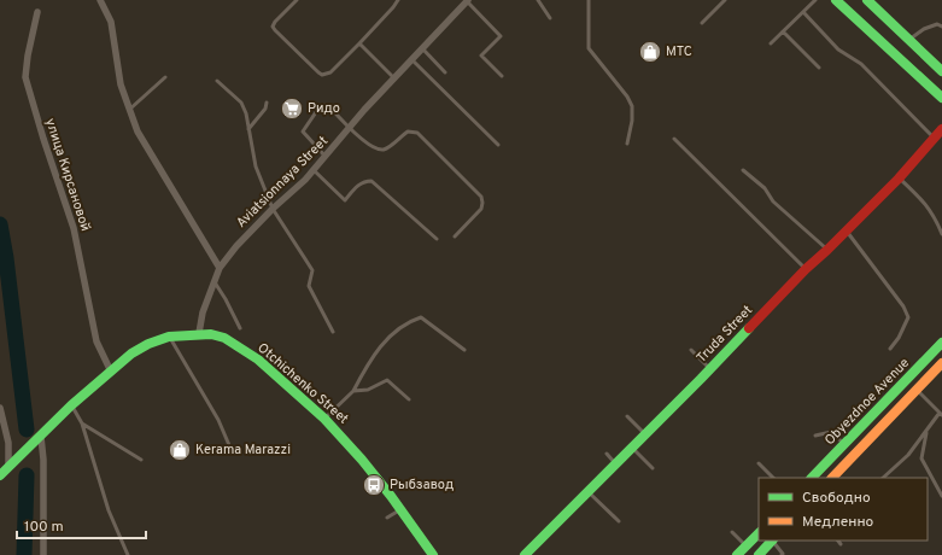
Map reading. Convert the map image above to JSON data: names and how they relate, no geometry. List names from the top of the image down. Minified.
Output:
{"streets":{"street":["улица Кирсановой","Aviatsionnaya Street","Truda Street","Otchichenko Street","Obyezdnoe Avenue"]},"crossings":[["улица Кирсановой","Otchichenko Street"],["Aviatsionnaya Street","Otchichenko Street"]],"places":{"shop":["МТС","Kerama Marazzi"],"supermarket":["Ридо"],"bus stop":["Рыбзавод"]},"legend":["Свободно","Медленно"],"scale_bar":"100 m"}
